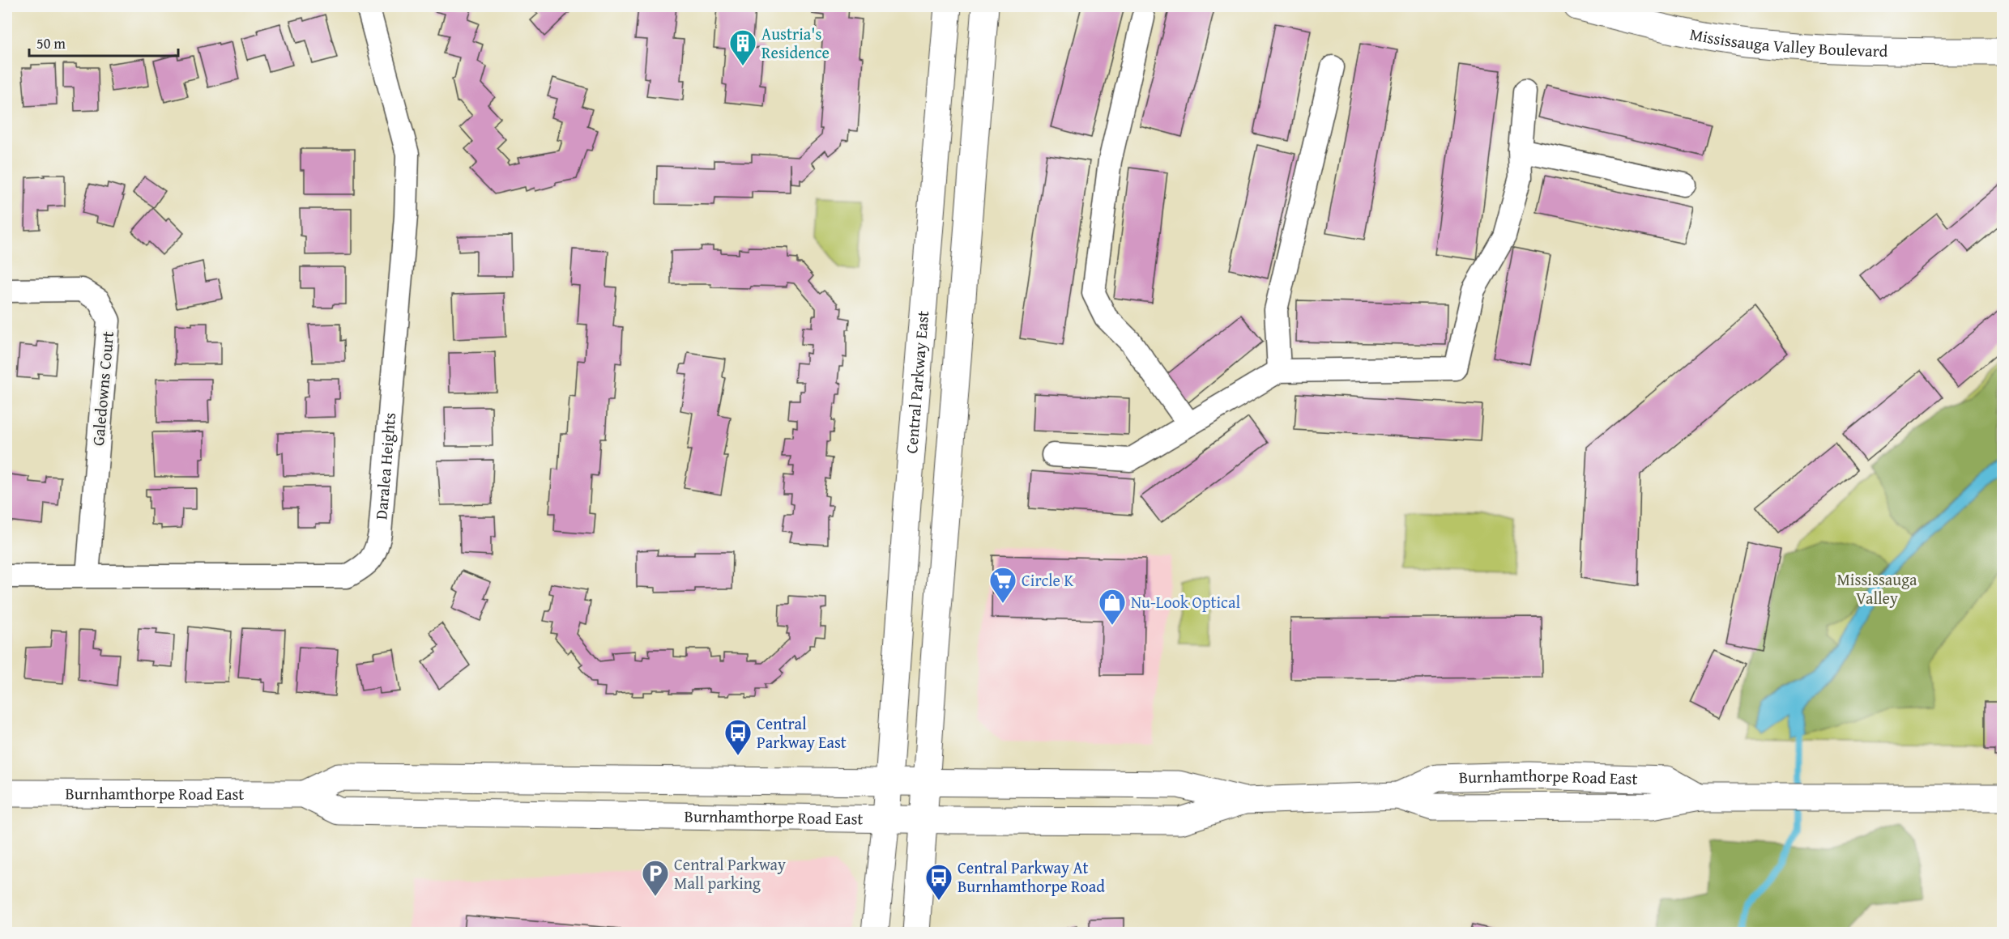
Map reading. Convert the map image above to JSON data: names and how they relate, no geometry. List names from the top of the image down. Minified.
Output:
{"streets":{"main road":["Mississauga Valley Boulevard","Central Parkway East","Burnhamthorpe Road East"],"street":["Galedowns Court","Daralea Heights"]},"crossings":[["Central Parkway East","Burnhamthorpe Road East"],["Galedowns Court","Daralea Heights"]],"parks":["Mississauga Valley"],"places":{"building":["Austria's Residence"],"supermarket":["Circle K"],"shop":["Nu-Look Optical"],"bus stop":["Central Parkway East","Central Parkway At Burnhamthorpe Road"],"parking":["Central Parkway Mall parking"]},"scale_bar":"50 m"}
